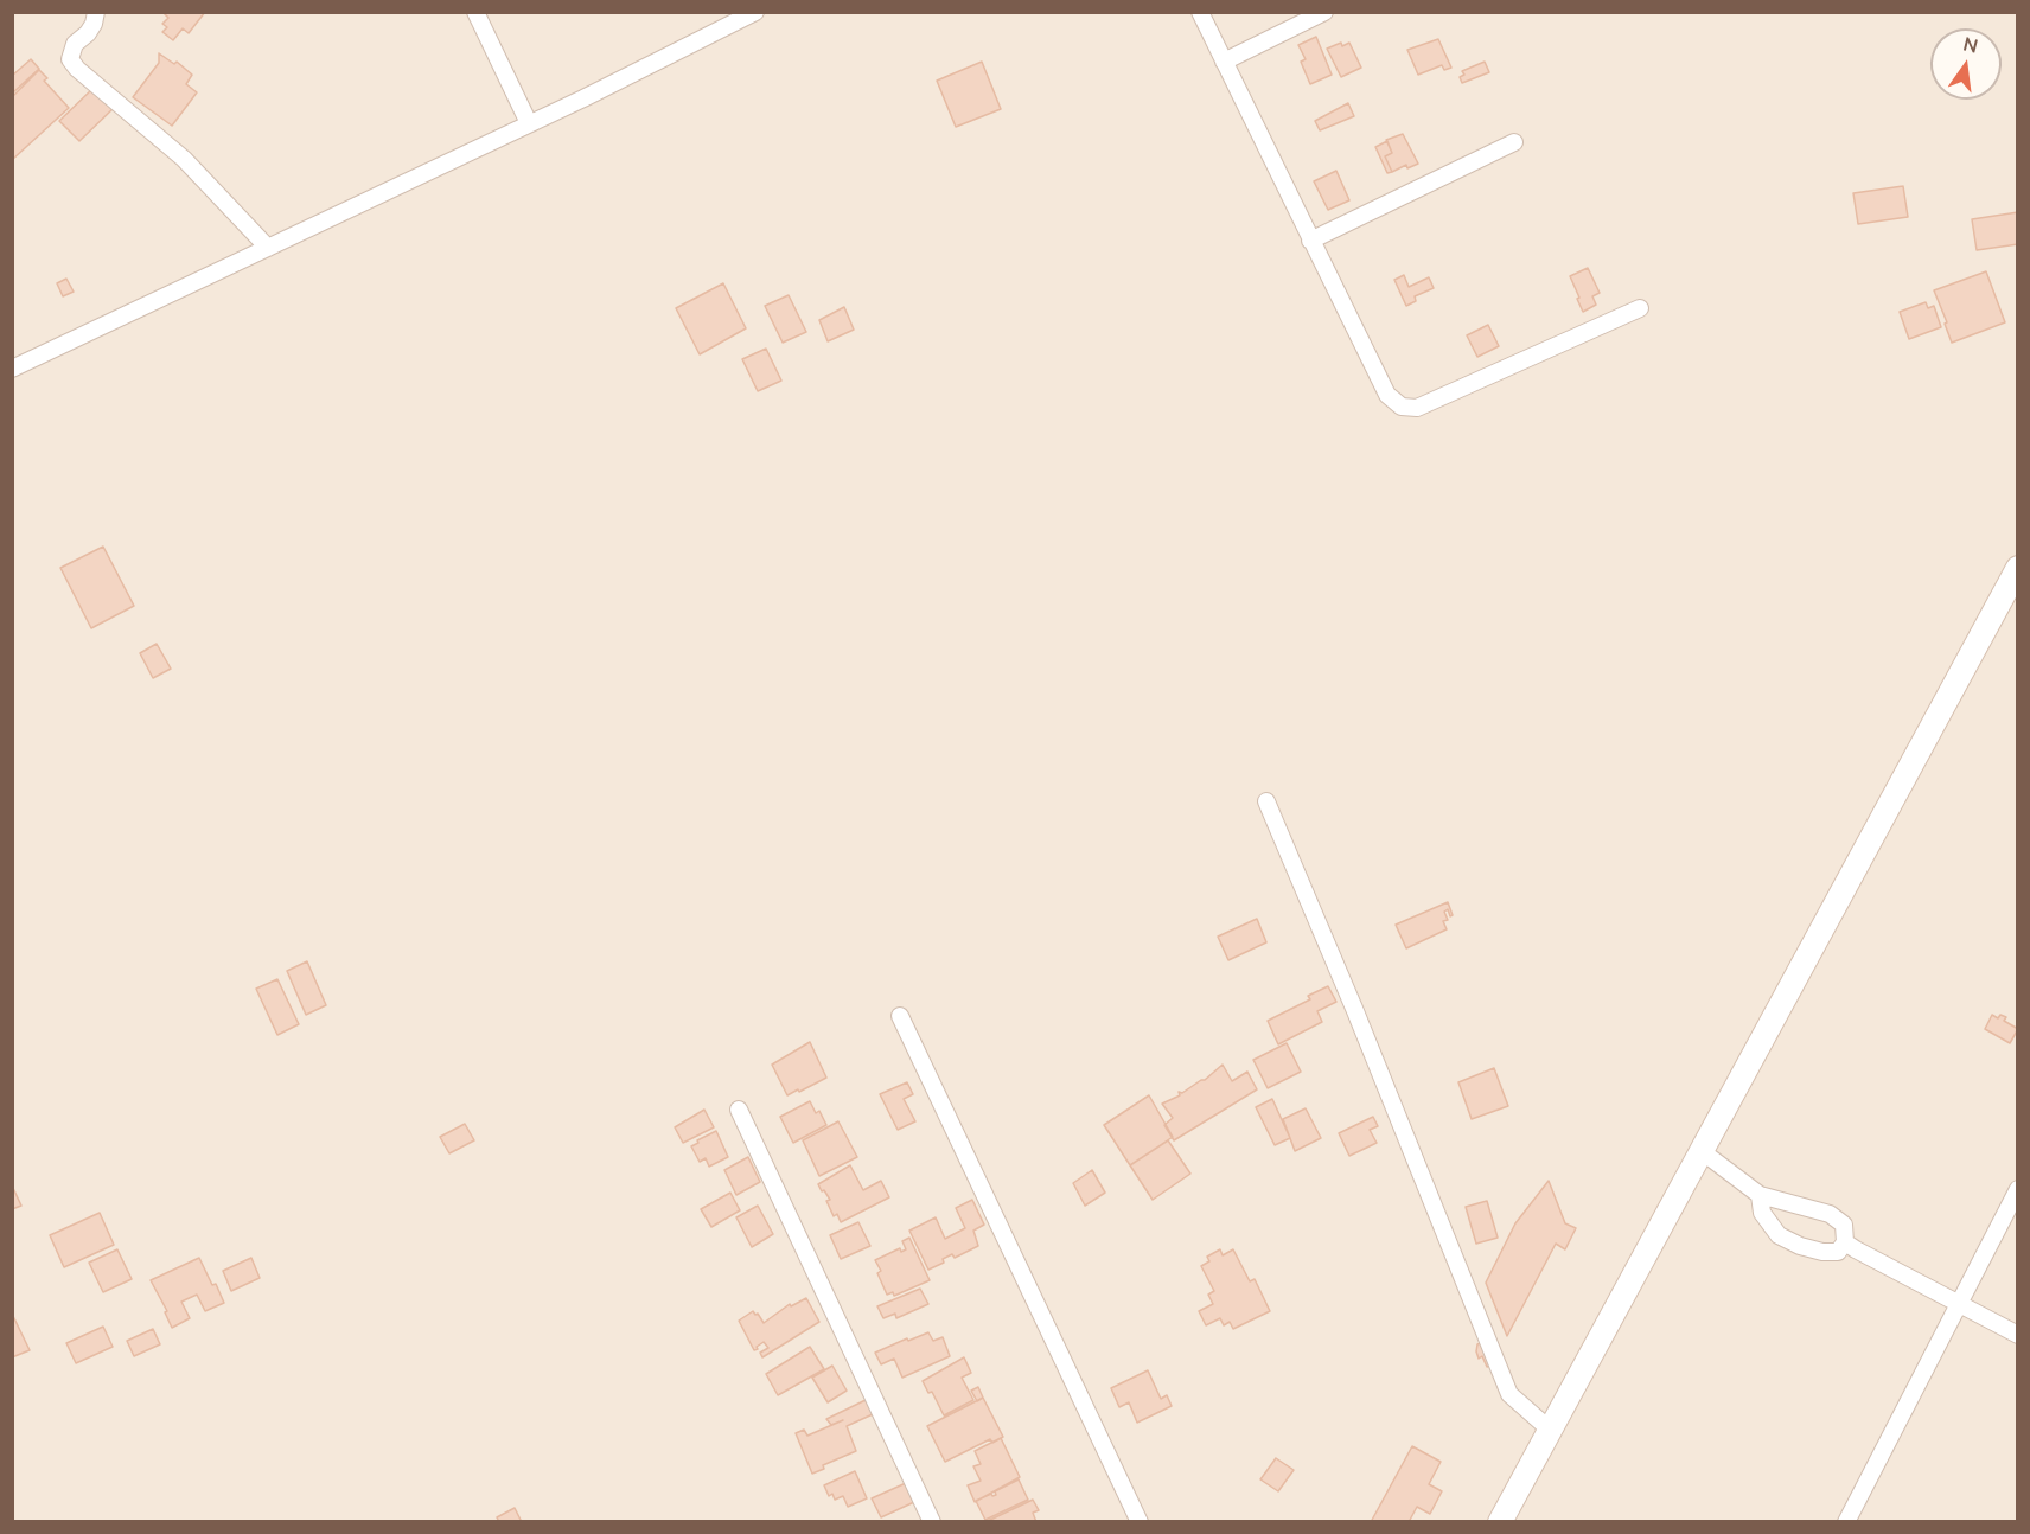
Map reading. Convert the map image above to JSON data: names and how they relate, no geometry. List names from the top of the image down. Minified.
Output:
{"north":"top"}
